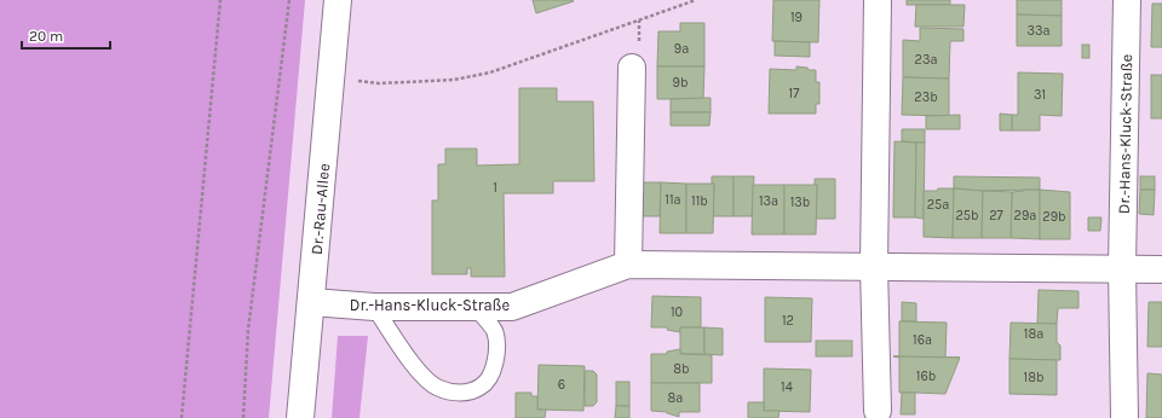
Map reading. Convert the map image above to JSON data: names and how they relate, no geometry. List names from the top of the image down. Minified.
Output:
{"streets":{"street":["Dr.-Hans-Kluck-Straße","Dr.-Rau-Allee"]},"crossings":[["Dr.-Hans-Kluck-Straße","Dr.-Rau-Allee"]],"house_numbers":["19","33a","9a","23a","9b","17","31","23b","1","11a","11b","13a","13b","25a","25b","27","29a","29b","10","12","18a","16a","8b","16b","18b","6","14","8a"],"scale_bar":"20 m"}
